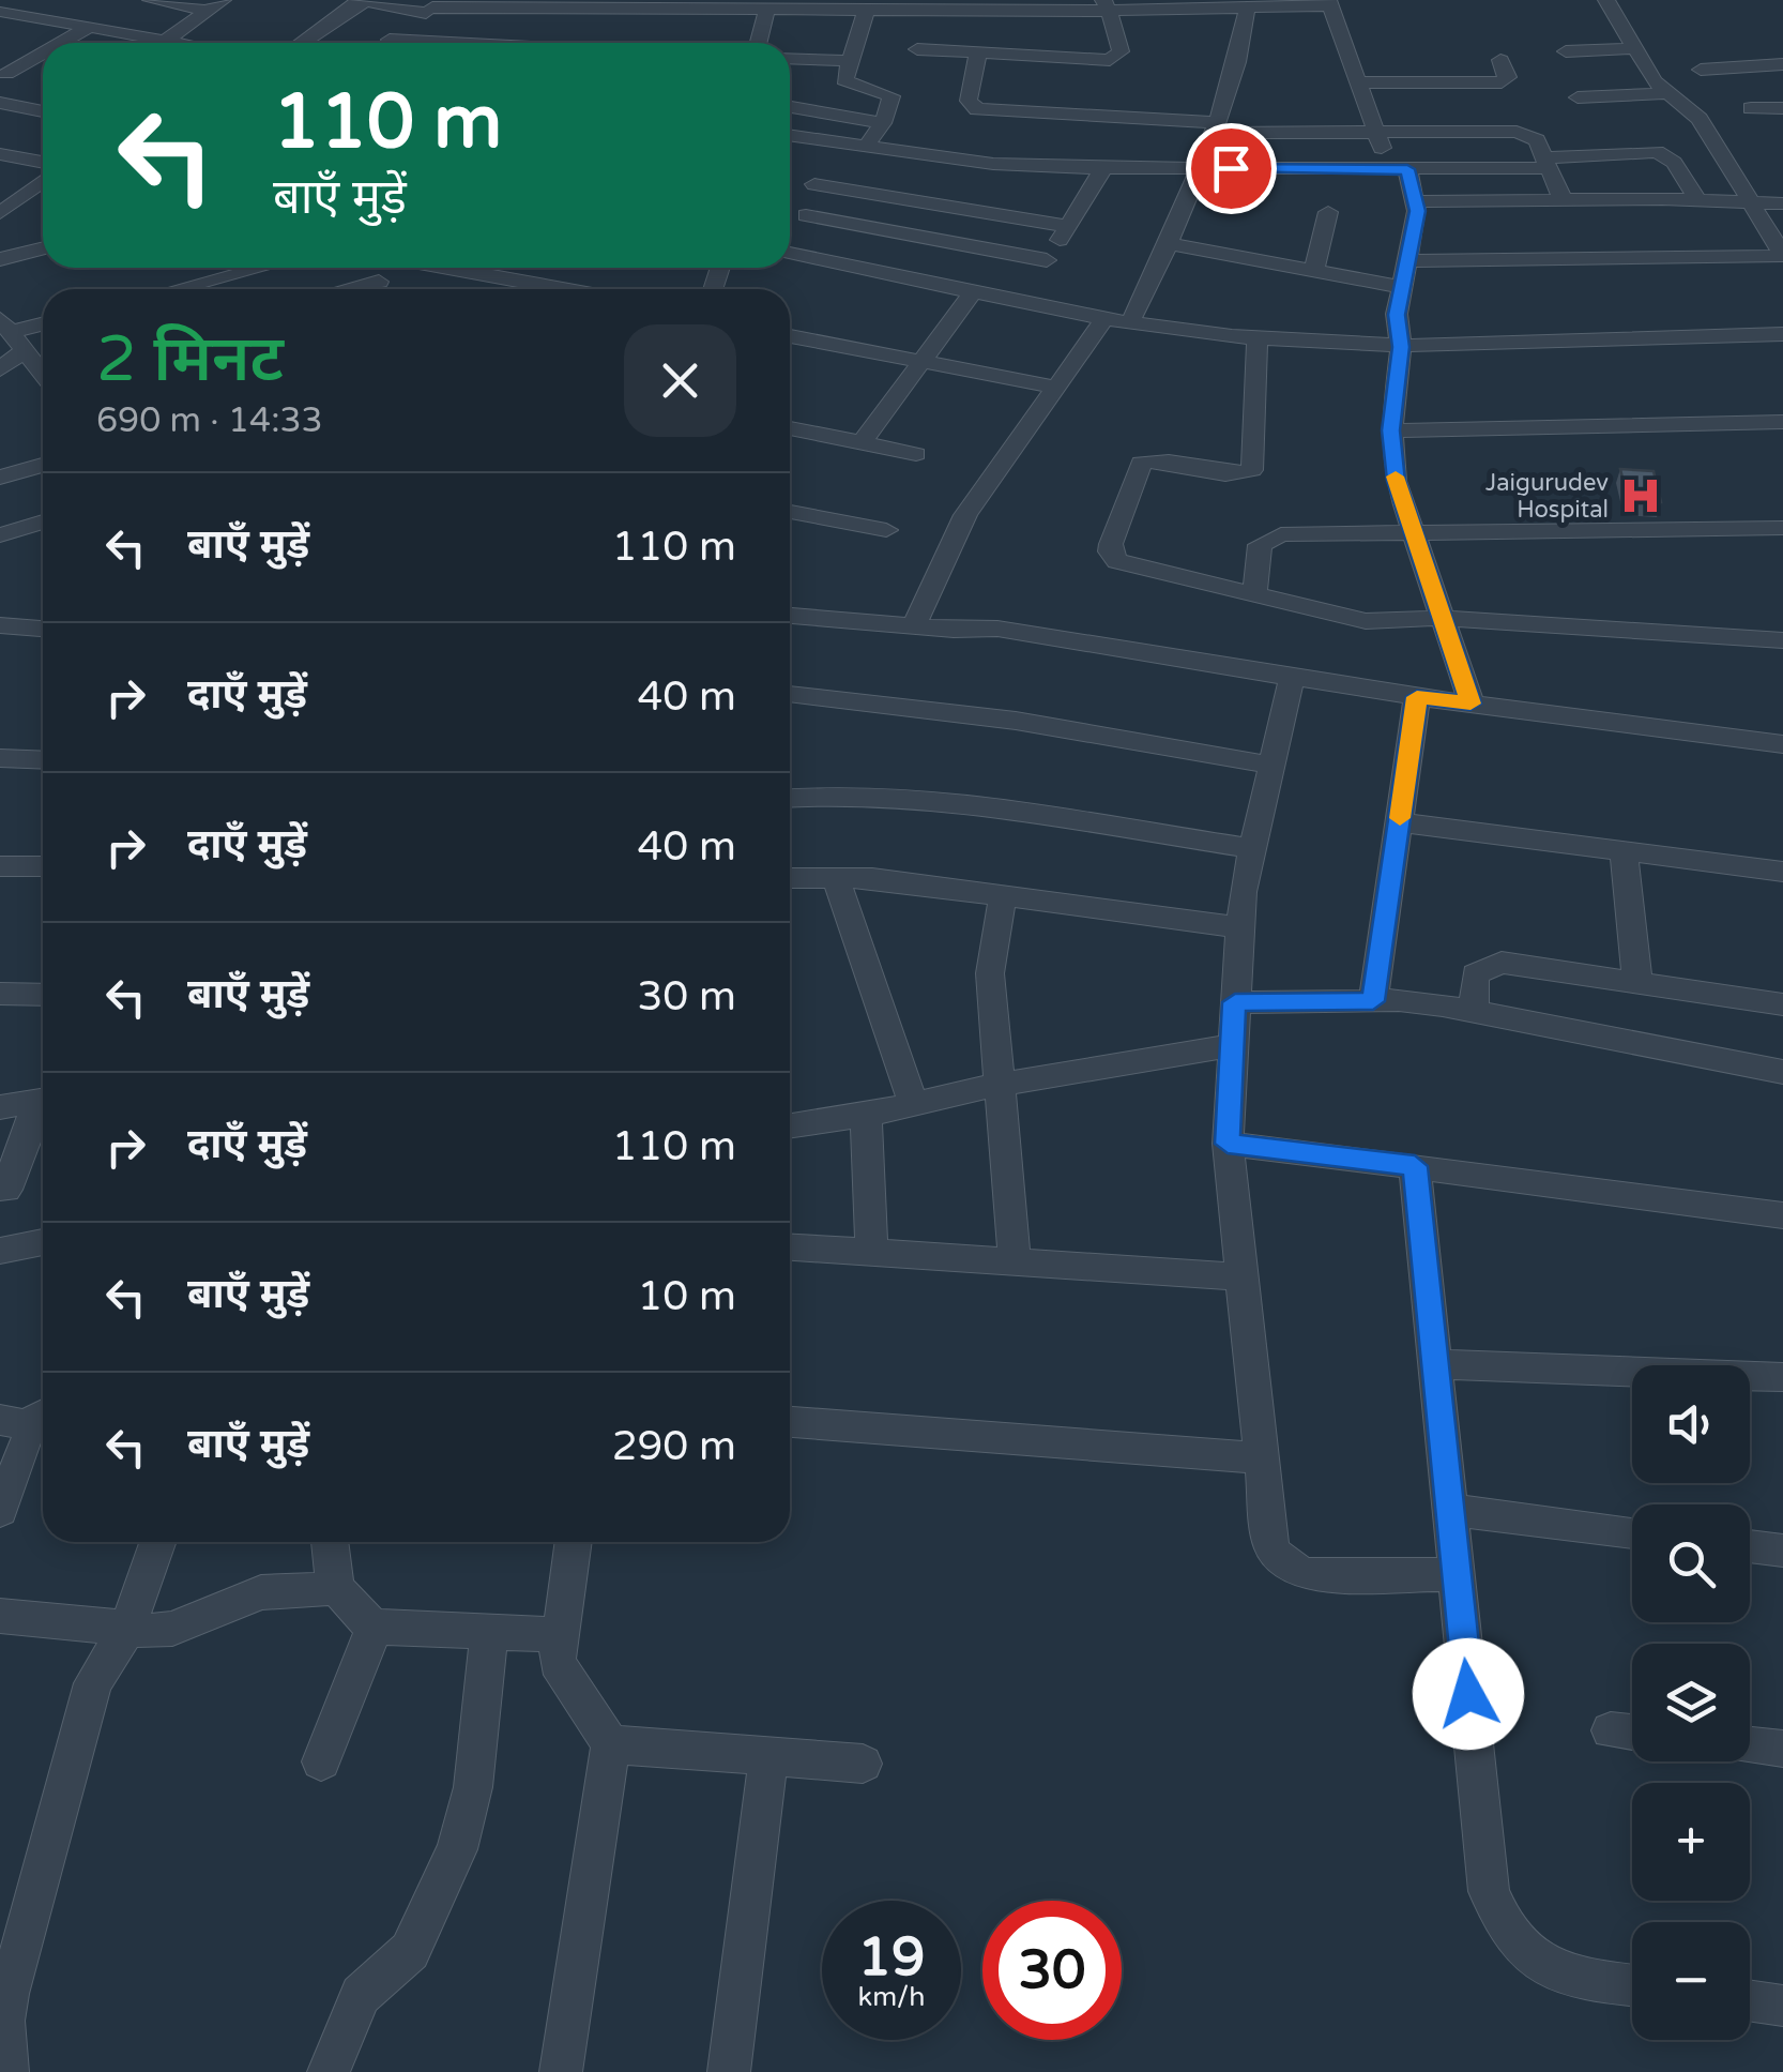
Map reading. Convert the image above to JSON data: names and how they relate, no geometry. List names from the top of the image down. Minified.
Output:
{"places":{"hospital":["Jaigurudev Hospital"]},"page":{"turn":["110 m","बाएँ मुड़ें"],"heading":["2 मिनट","690 m · 14:33"],"list":[{"name":"बाएँ मुड़ें","value":"110 m"},{"name":"दाएँ मुड़ें","value":"40 m"},{"name":"दाएँ मुड़ें","value":"40 m"},{"name":"बाएँ मुड़ें","value":"30 m"},{"name":"दाएँ मुड़ें","value":"110 m"},{"name":"बाएँ मुड़ें","value":"10 m"},{"name":"बाएँ मुड़ें","value":"290 m"}],"map_buttons":["+","−"],"speed":"19 km/h","limit":"30"}}
